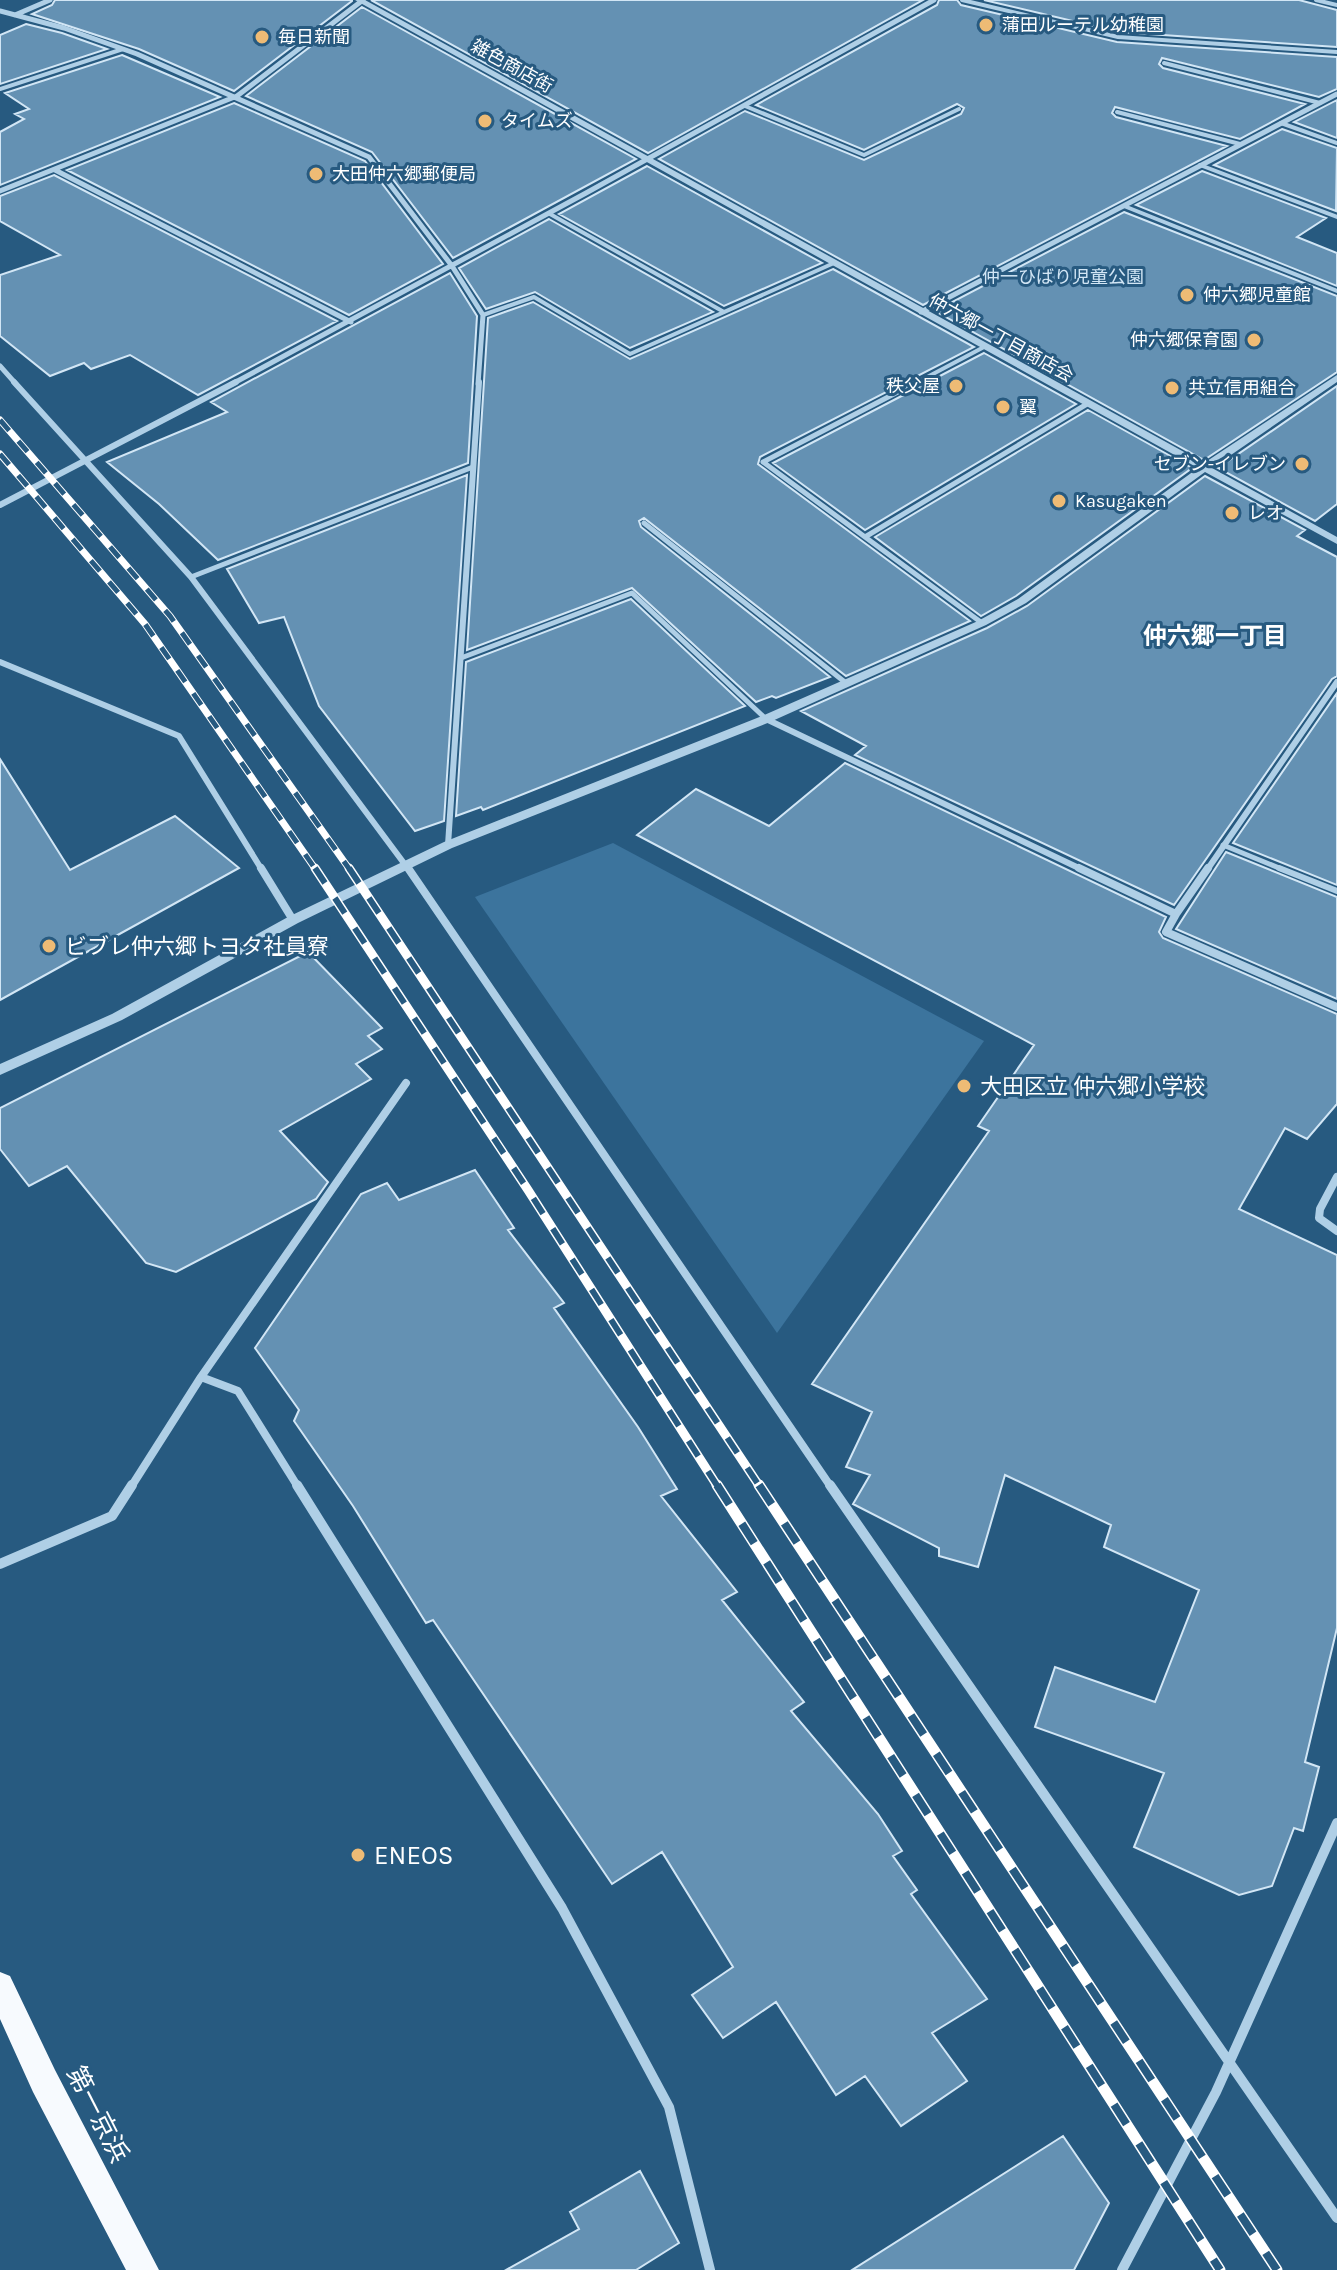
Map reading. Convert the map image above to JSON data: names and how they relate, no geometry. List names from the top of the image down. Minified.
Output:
{"streets":{"highway":["第一京浜"],"street":["雑色商店街","仲六郷一丁目商店会"]},"crossings":[["雑色商店街","仲六郷一丁目商店会"]],"districts":["仲六郷一丁目"],"parks":["仲一ひばり児童公園"],"places":["蒲田ルーテル幼稚園","毎日新聞","タイムズ","大田仲六郷郵便局","仲六郷児童館","仲六郷保育園","秩父屋","共立信用組合","翼","セブン-イレブン","Kasugaken","レオ","ビブレ仲六郷トヨタ社員寮","大田区立 仲六郷小学校","ENEOS"]}
